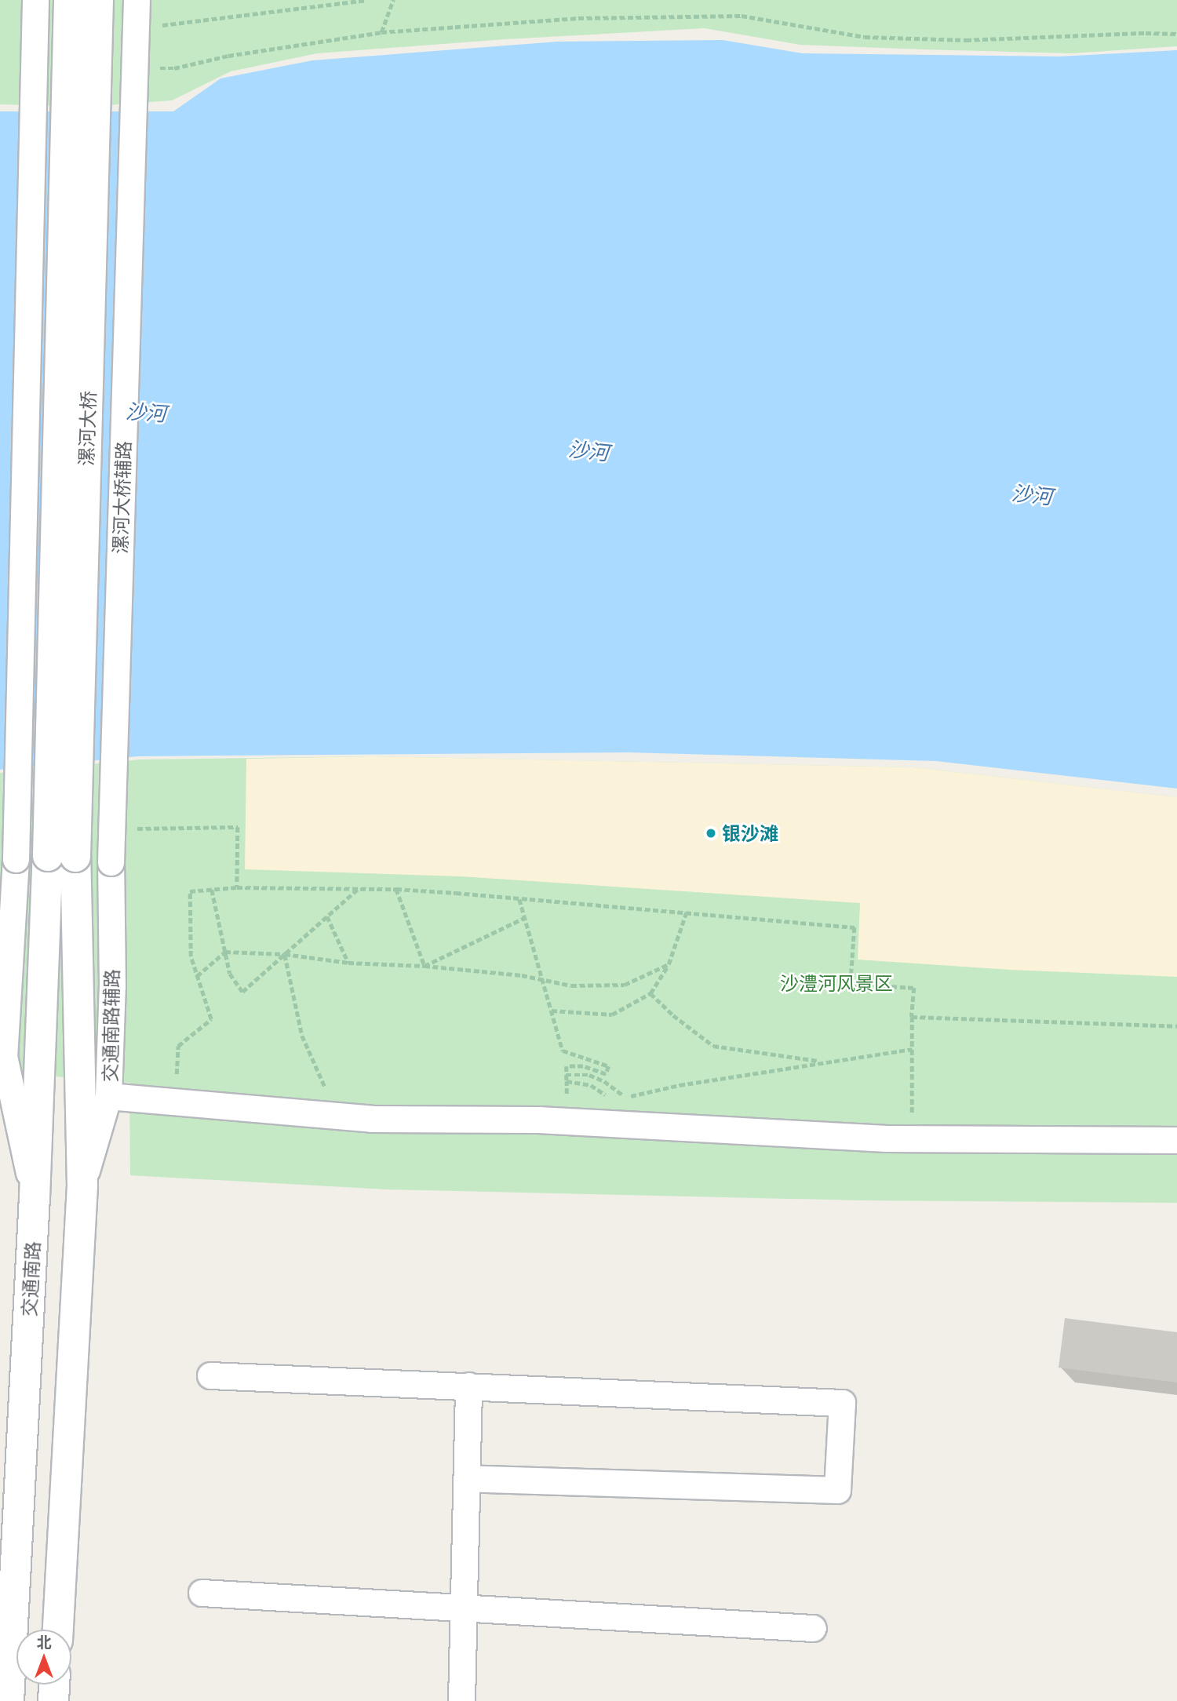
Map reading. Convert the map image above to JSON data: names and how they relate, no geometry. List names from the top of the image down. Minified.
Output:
{"streets":{"main road":["漯河大桥","交通南路"],"street":["漯河大桥辅路","交通南路辅路"]},"crossings":[["漯河大桥","交通南路"],["漯河大桥辅路","交通南路辅路"]],"water":["沙河"],"parks":["沙澧河风景区"],"places":["银沙滩"],"north":"top"}
